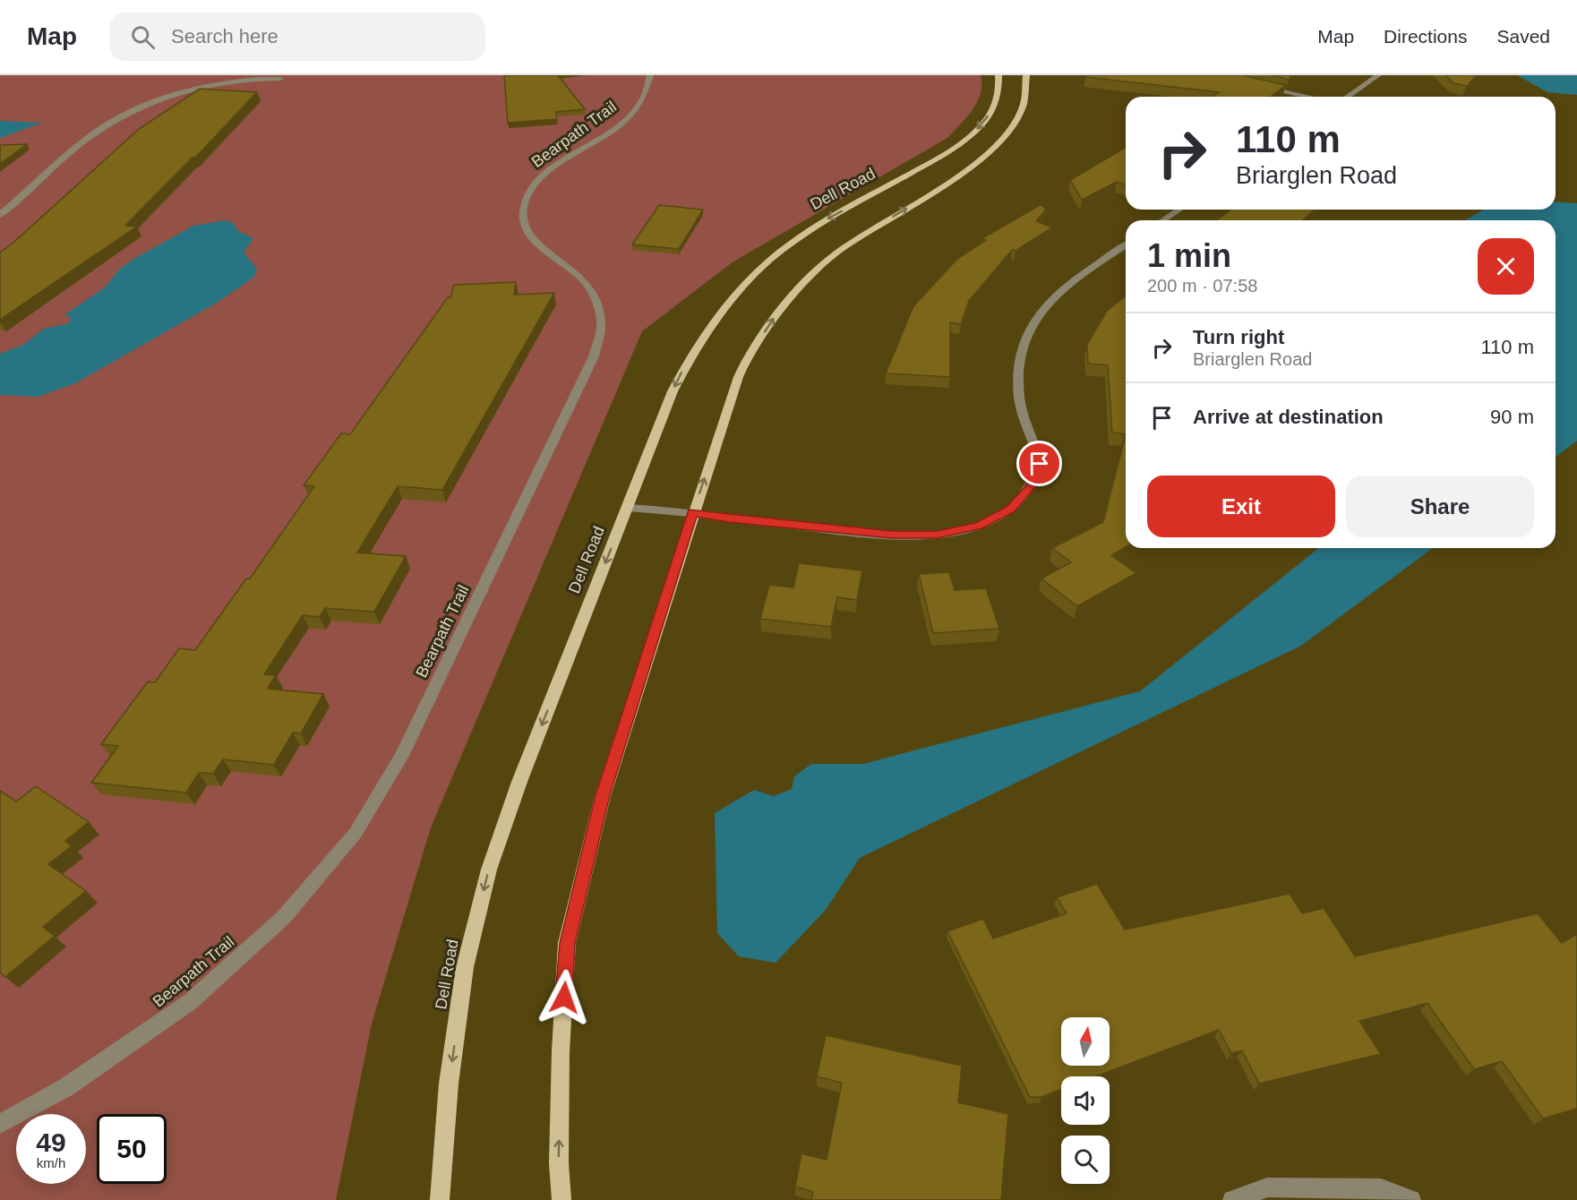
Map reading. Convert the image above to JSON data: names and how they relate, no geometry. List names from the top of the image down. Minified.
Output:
{"streets":{"main road":["Dell Road"],"street":["Bearpath Trail"]},"north":"top","page":{"header":"Map","search":"Search here","nav":["Map","Directions","Saved"],"turn":["110 m","Briarglen Road"],"heading":["1 min","200 m · 07:58"],"list":[{"name":"Turn right","note":"Briarglen Road","value":"110 m"},{"name":"Arrive at destination","value":"90 m"}],"buttons":["Exit","Share"],"speed":"49 km/h","limit":"50"}}
